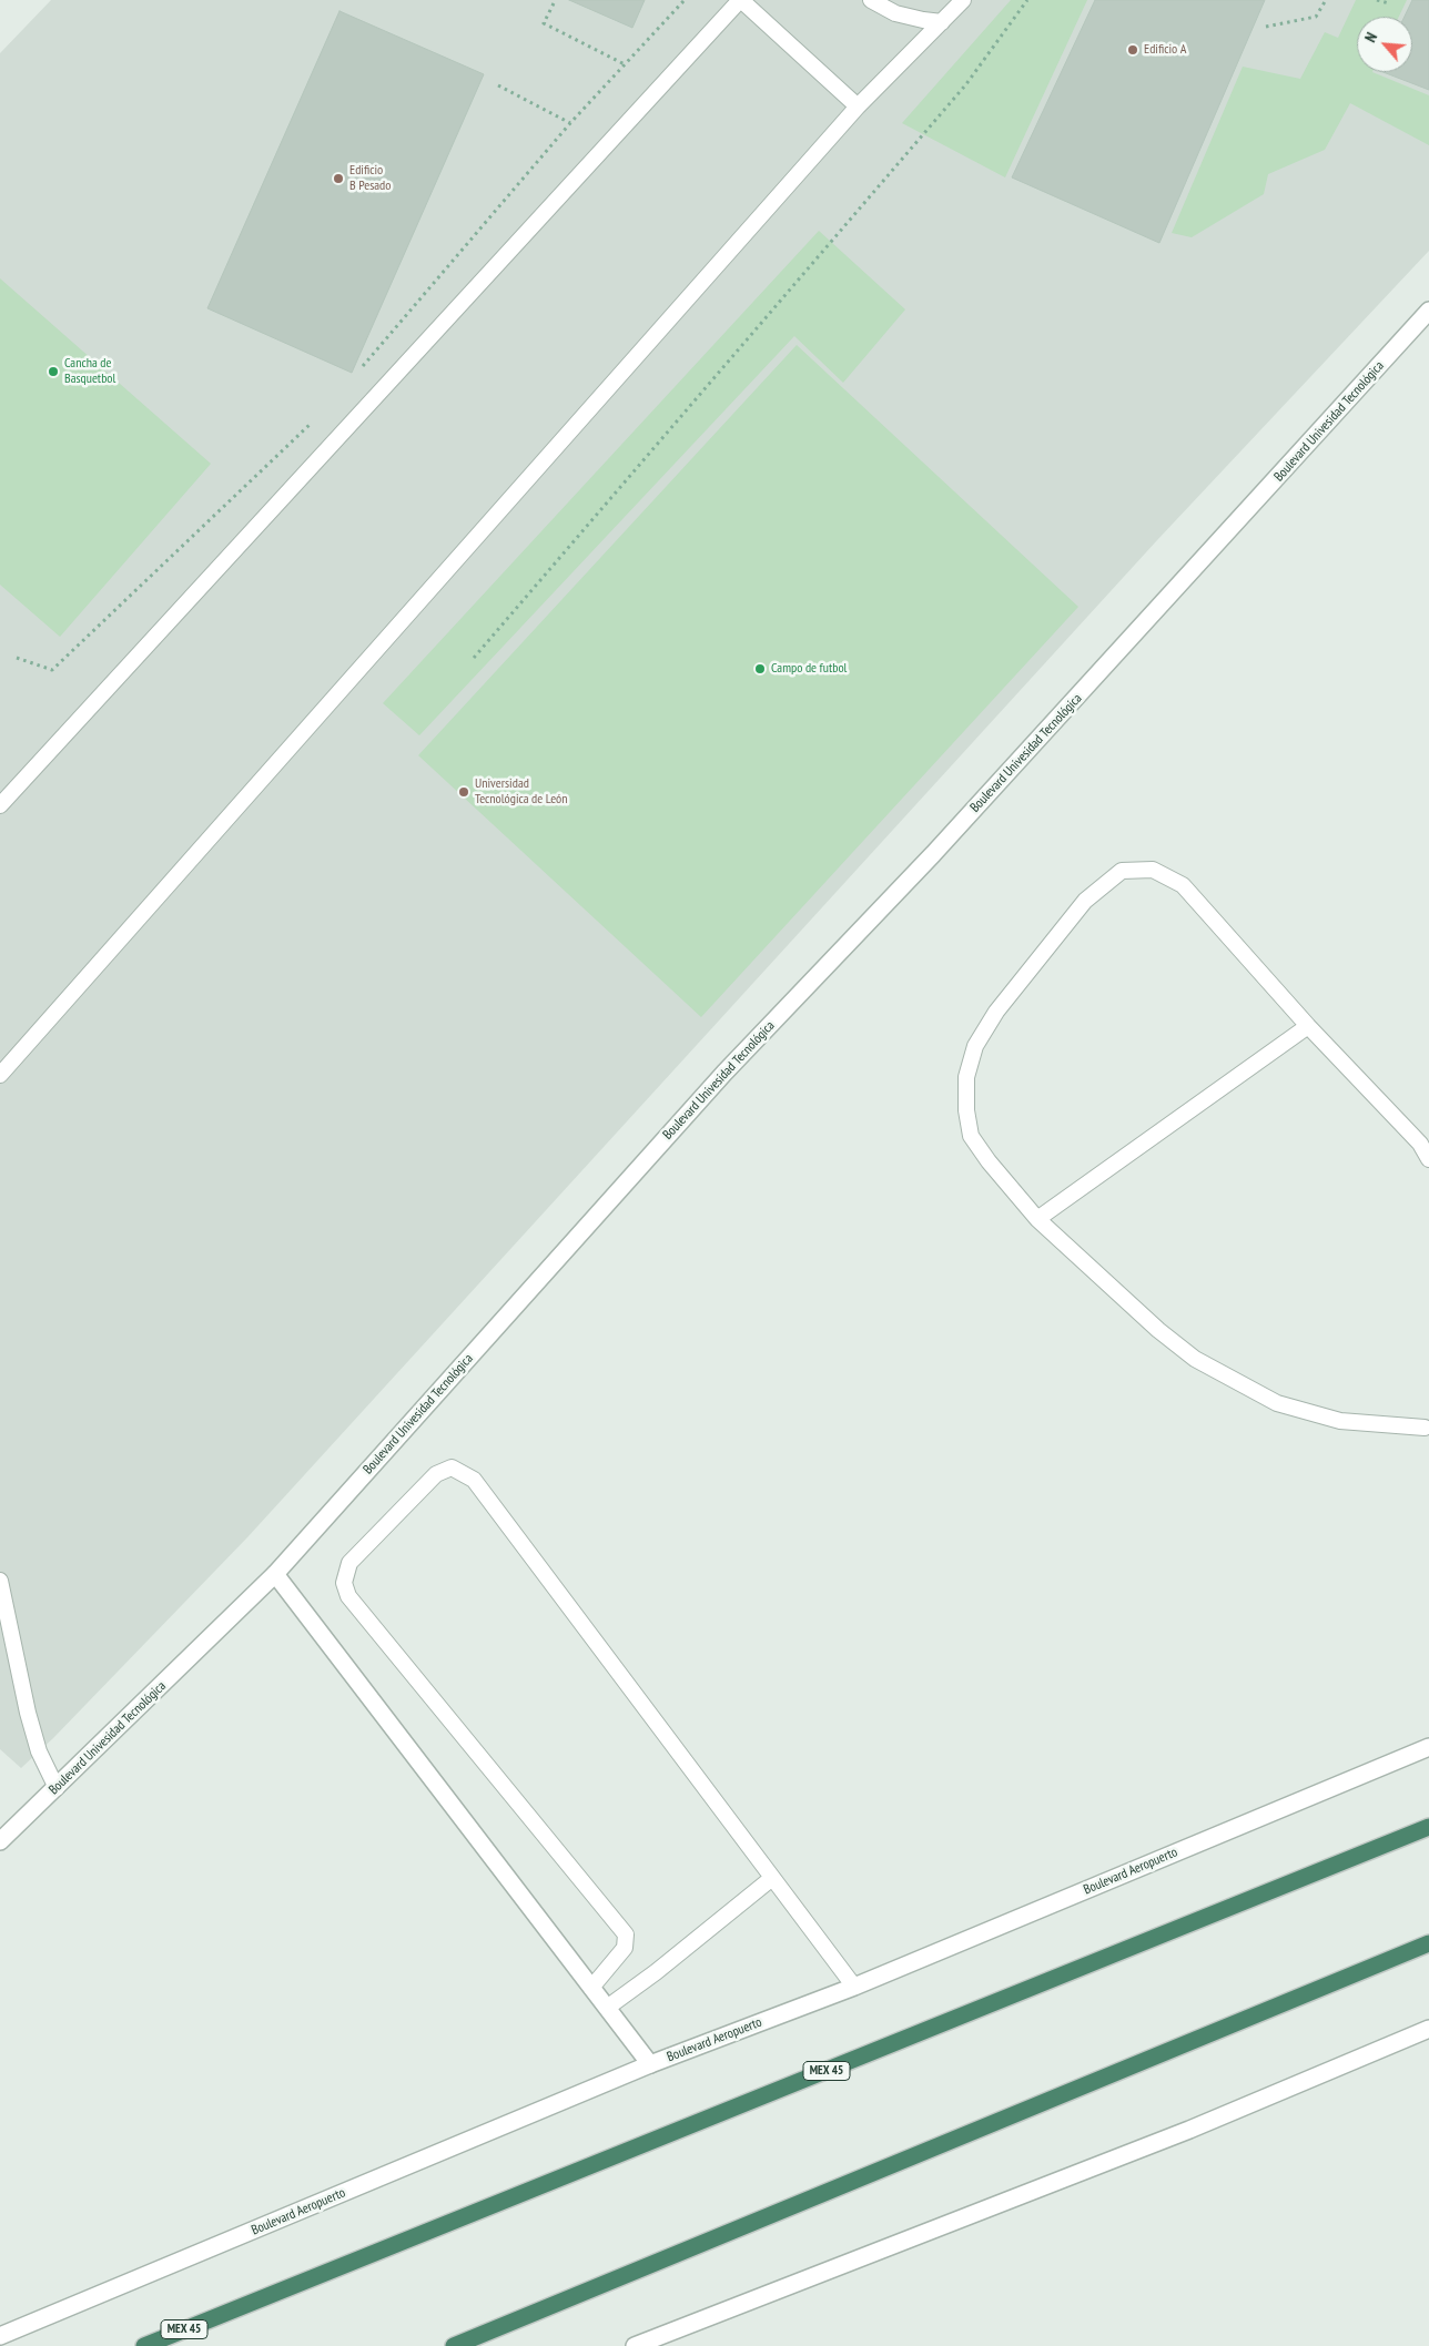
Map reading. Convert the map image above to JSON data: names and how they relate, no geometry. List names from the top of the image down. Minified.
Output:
{"streets":{"highway":["MEX 45"],"street":["Boulevard Univesidad Tecnológica","Boulevard Aeropuerto"]},"places":["Edificio A","Edificio B Pesado","Cancha de Basquetbol","Campo de futbol","Universidad Tecnológica de León"],"north":"top left"}
